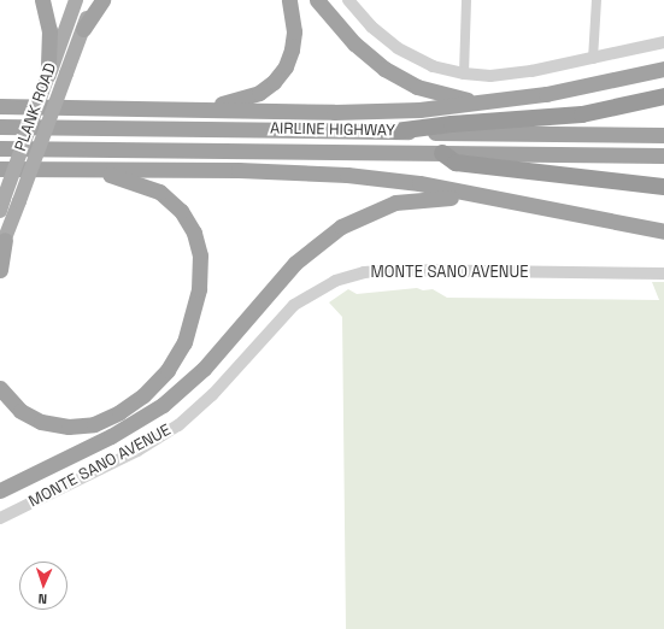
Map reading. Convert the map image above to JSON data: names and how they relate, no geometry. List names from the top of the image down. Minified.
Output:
{"streets":{"highway":["AIRLINE HIGHWAY"],"main road":["PLANK ROAD"],"street":["MONTE SANO AVENUE"]},"north":"bottom"}
